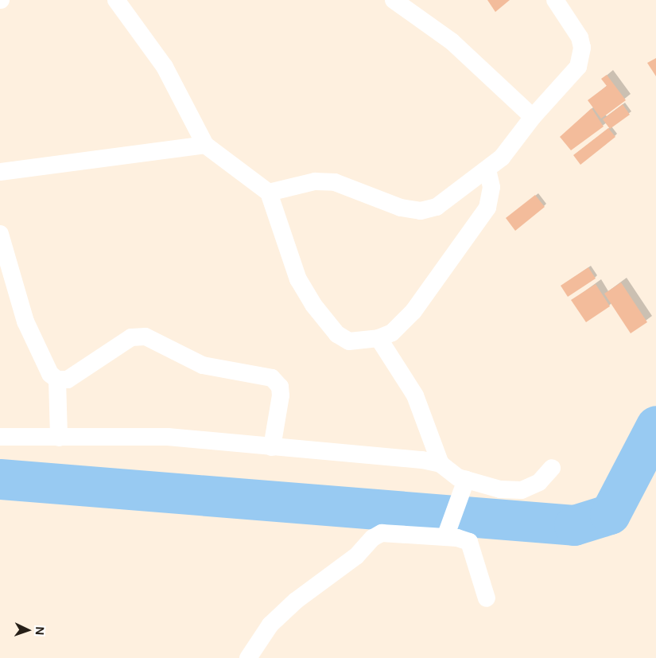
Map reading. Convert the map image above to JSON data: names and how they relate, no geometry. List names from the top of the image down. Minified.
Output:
{"north":"right"}
